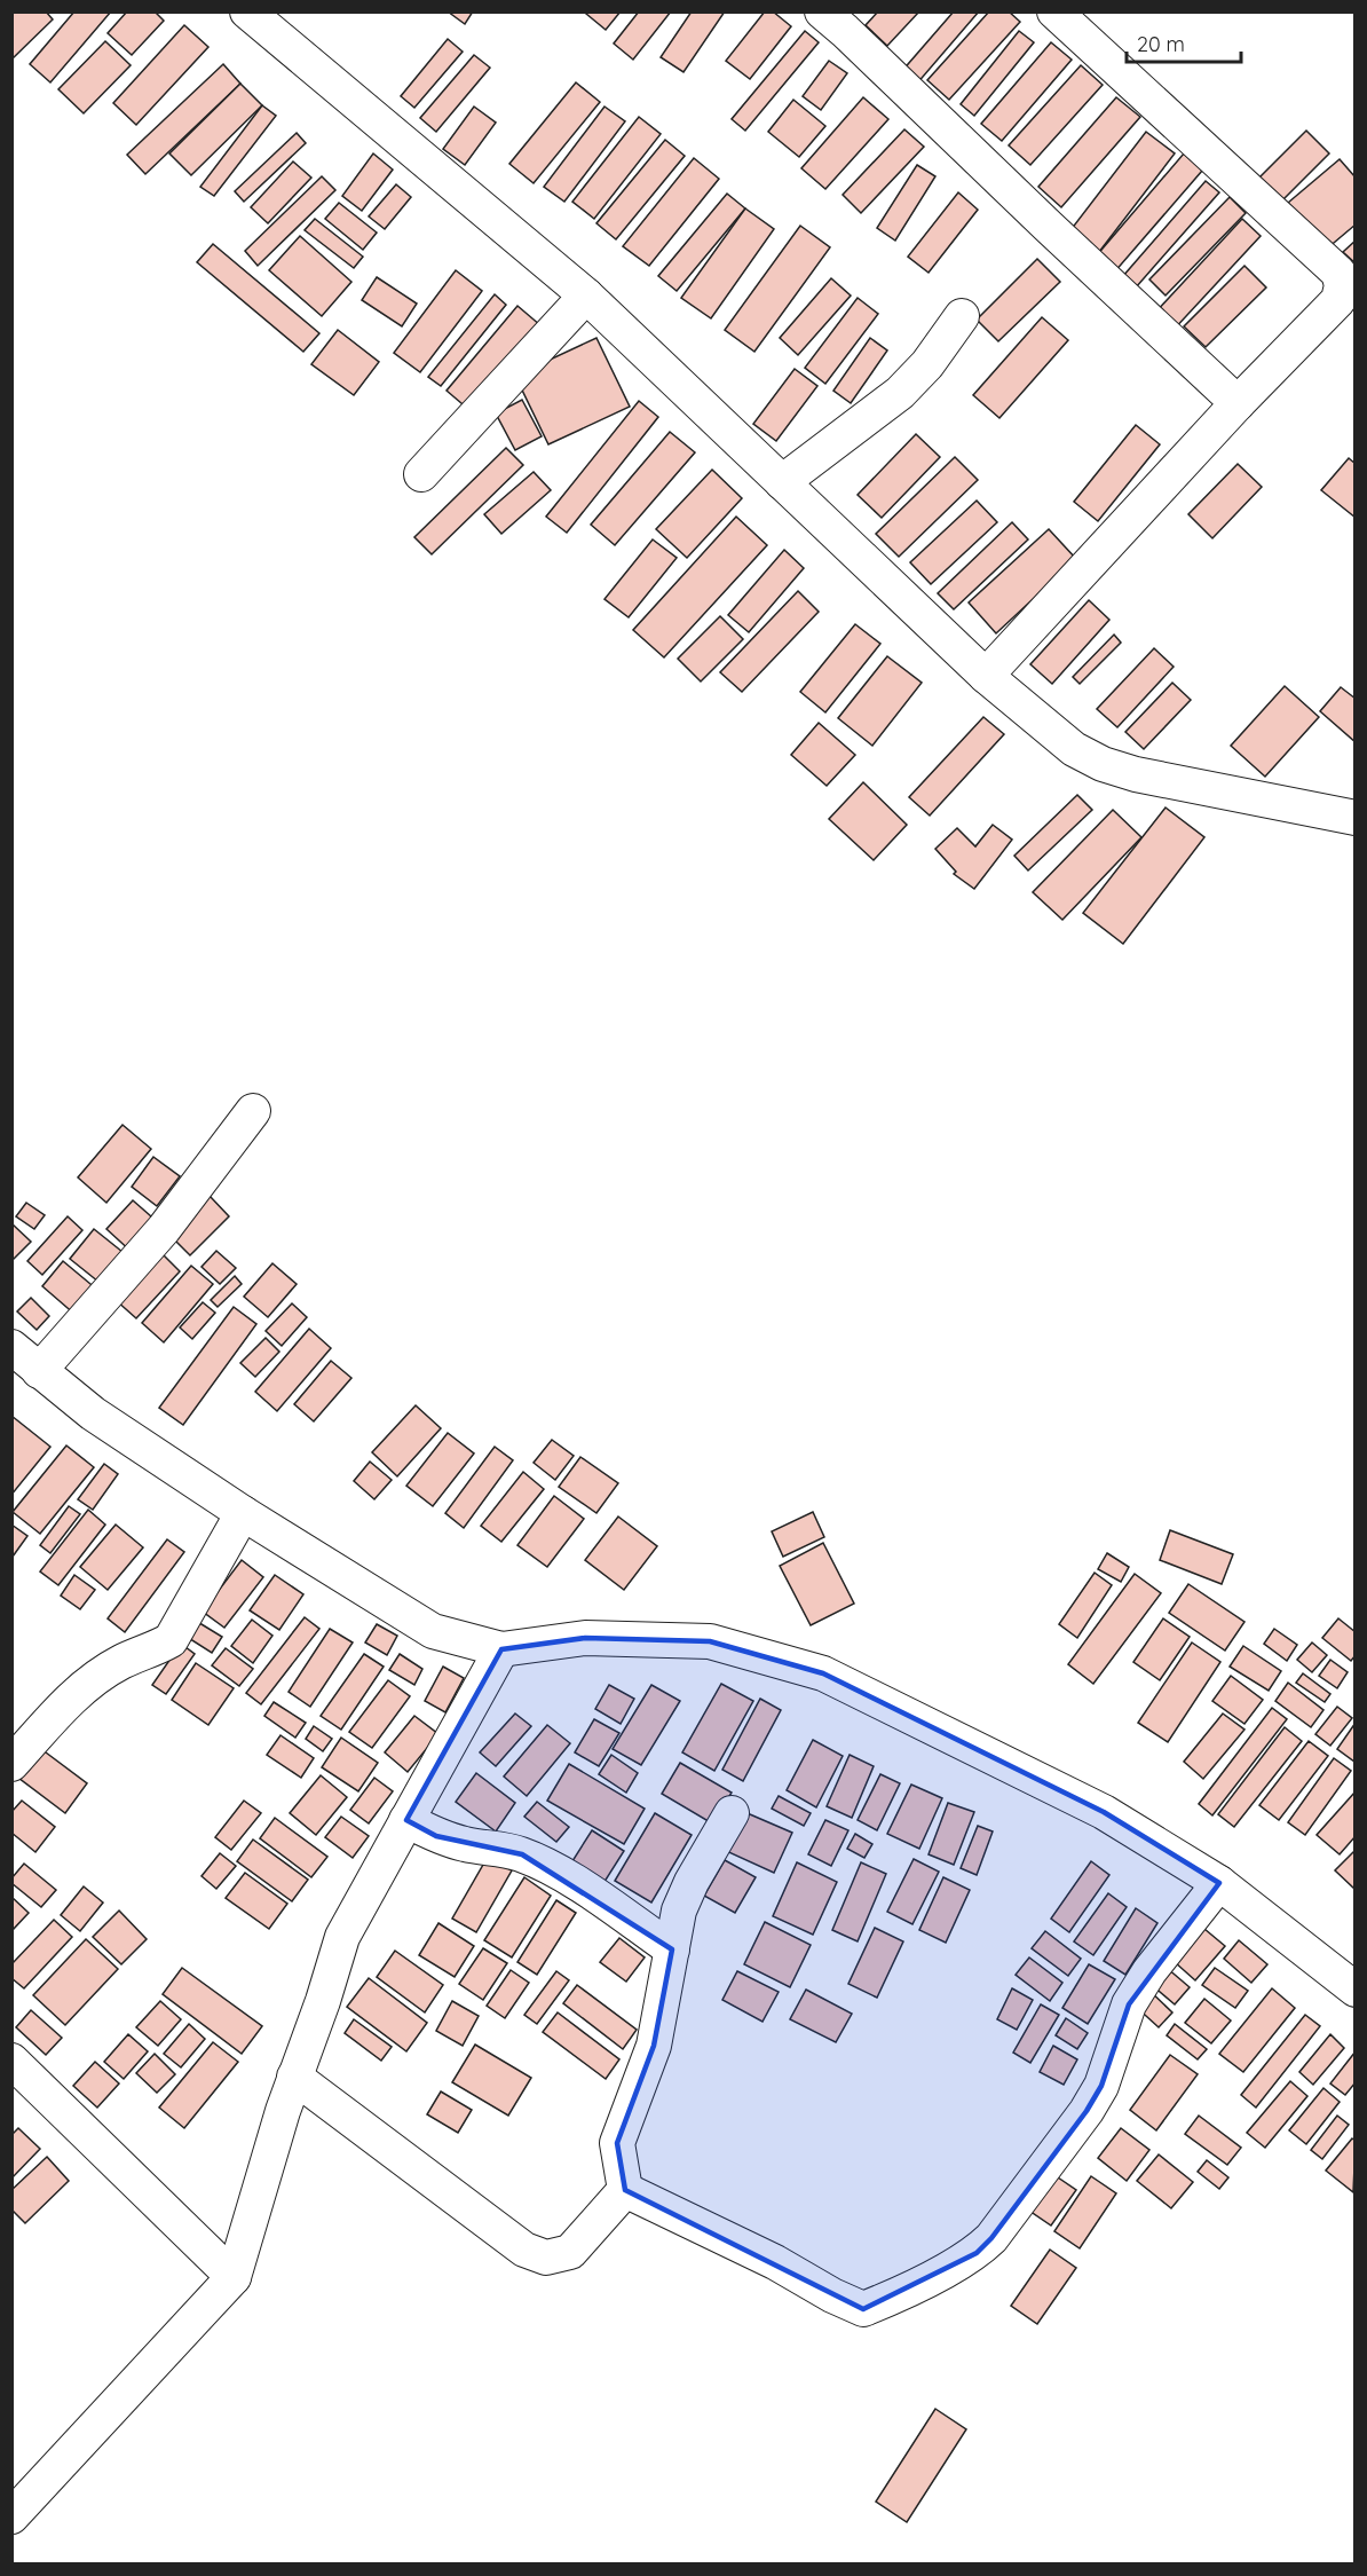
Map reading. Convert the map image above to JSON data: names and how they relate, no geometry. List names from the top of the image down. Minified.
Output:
{"scale_bar":"20 m"}
